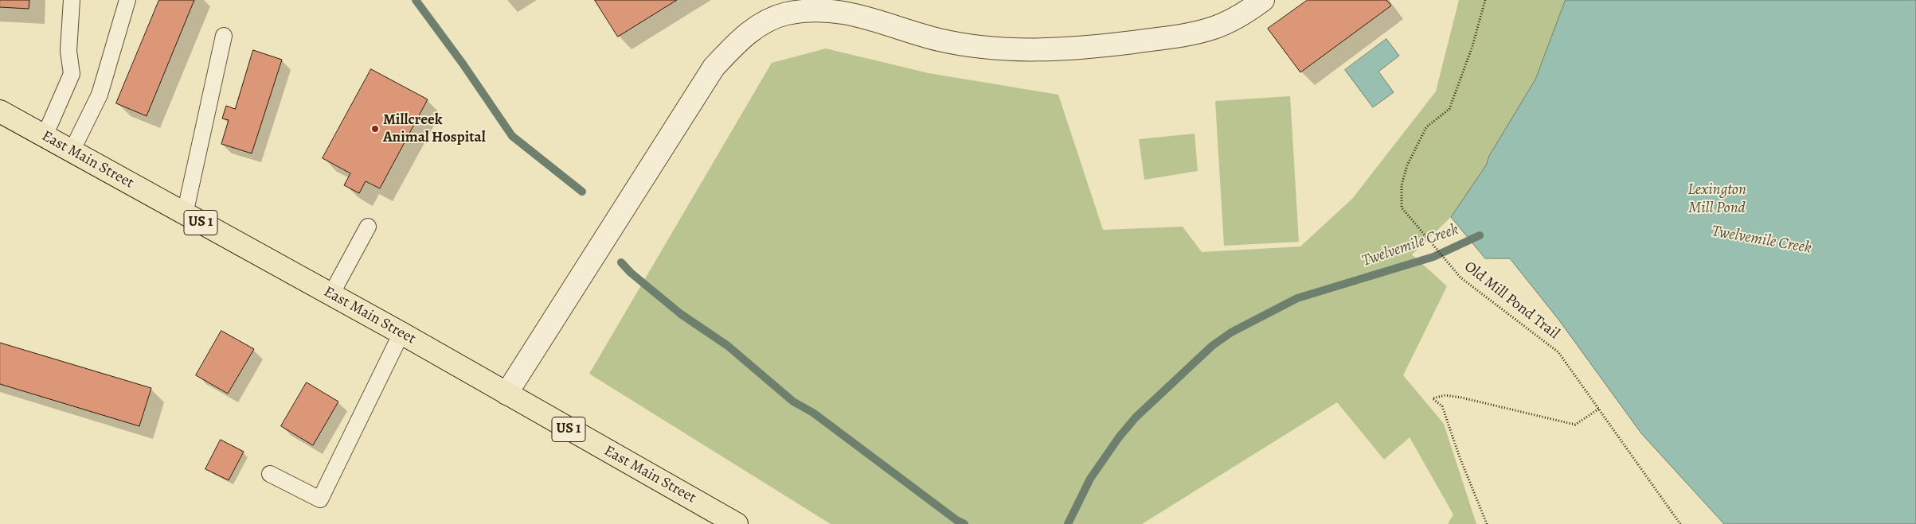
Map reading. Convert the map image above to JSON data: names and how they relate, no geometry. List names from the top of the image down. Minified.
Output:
{"streets":{"main road":["East Main Street","US 1"],"path":["Old Mill Pond Trail"]},"water":["Lexington Mill Pond","Twelvemile Creek"],"places":["Millcreek Animal Hospital"]}
